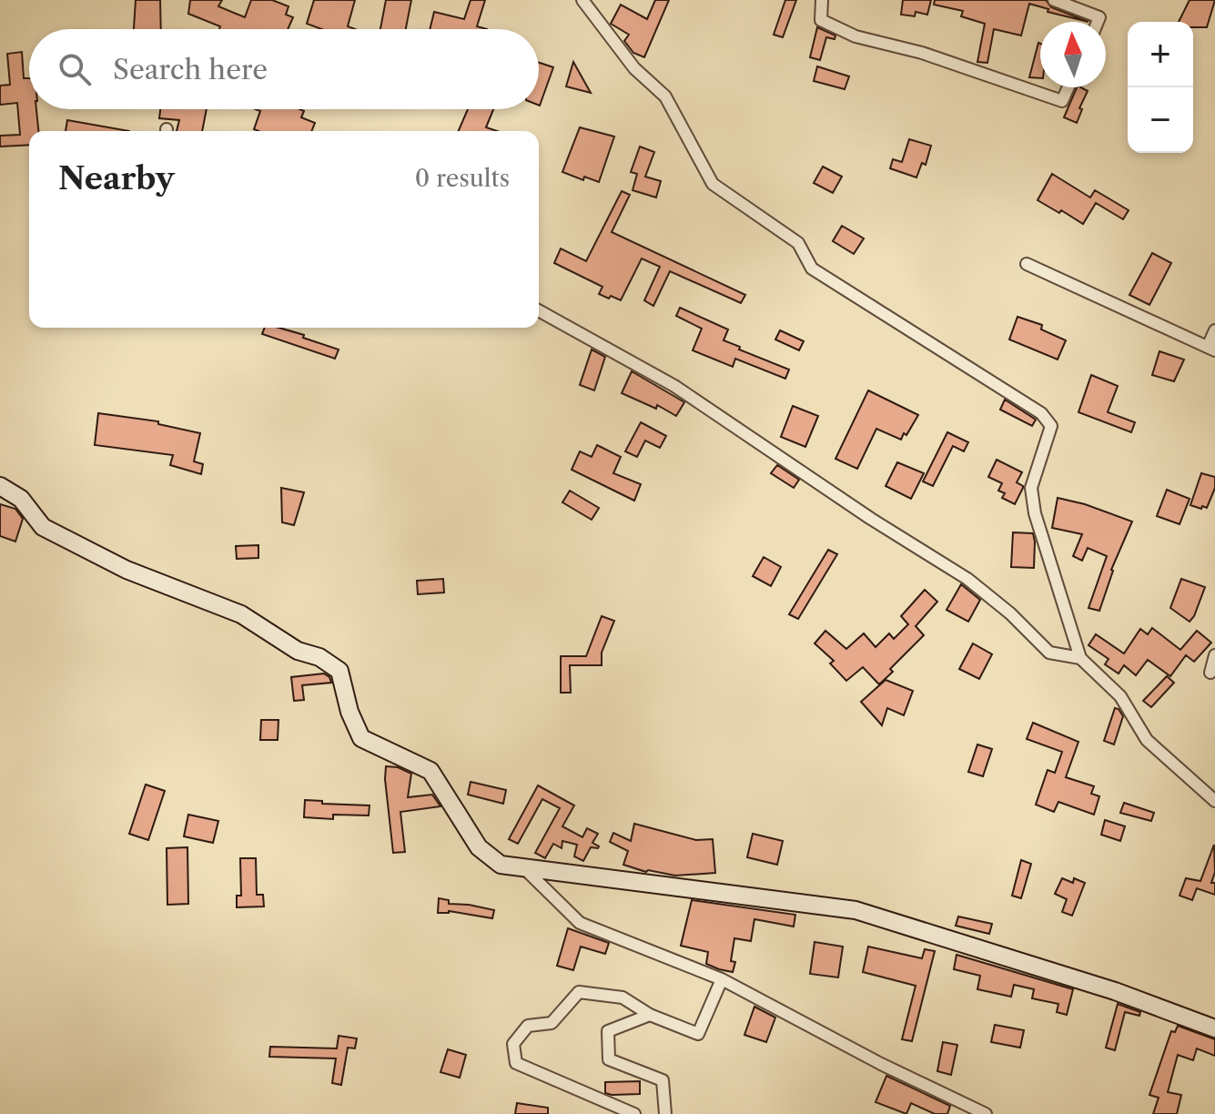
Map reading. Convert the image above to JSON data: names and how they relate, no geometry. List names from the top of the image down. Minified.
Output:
{"north":"top","page":{"map_buttons":["+","−"],"search":"Search here","heading":["Nearby","0 results"]}}
